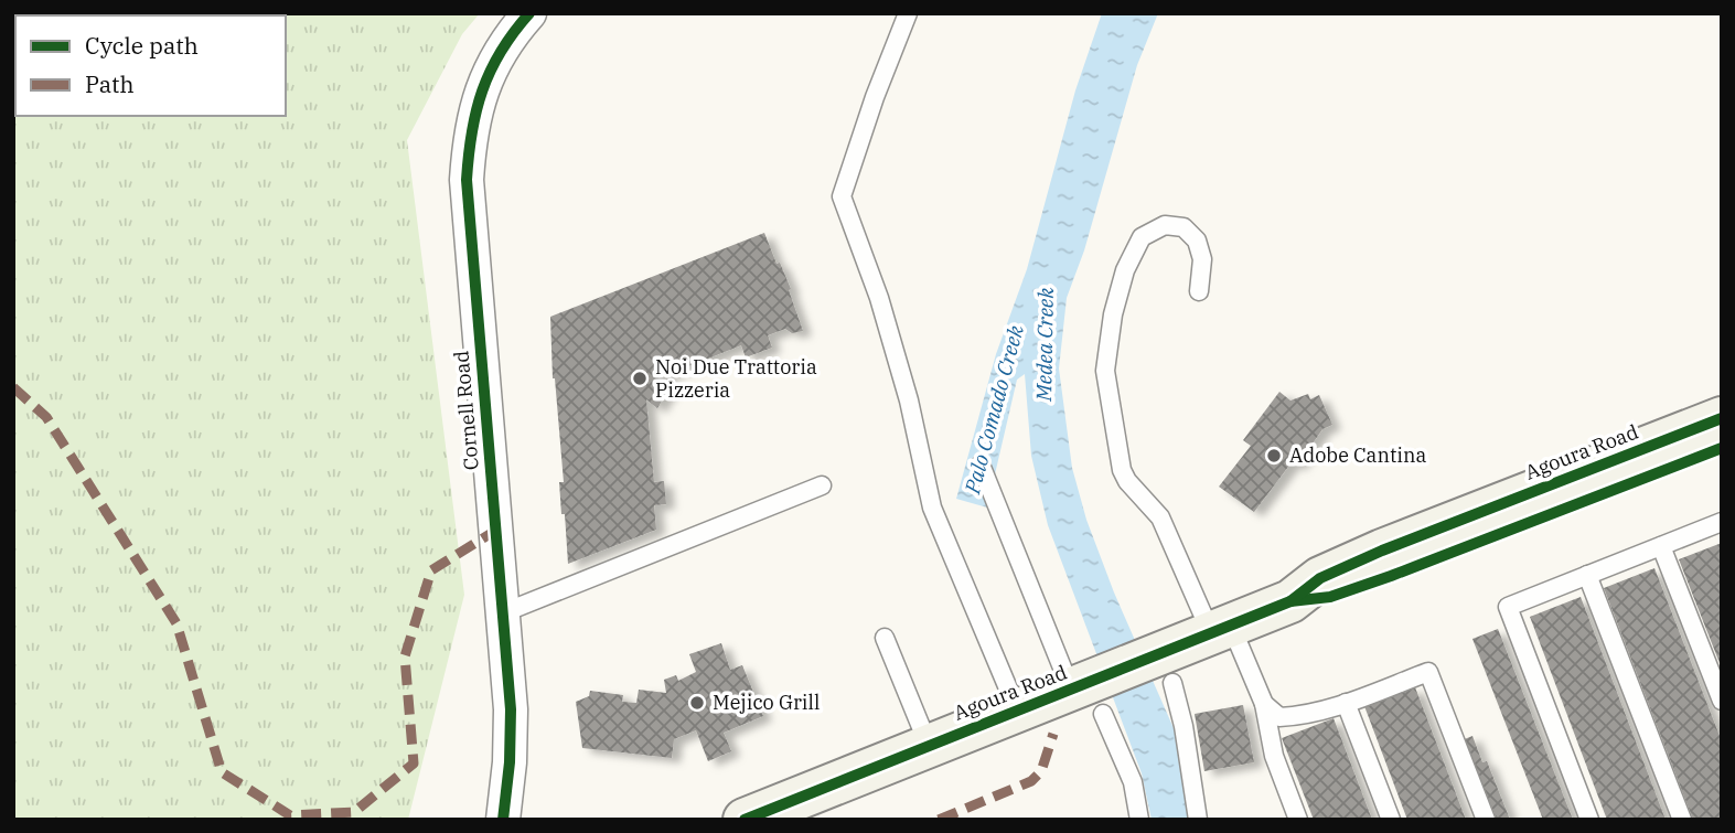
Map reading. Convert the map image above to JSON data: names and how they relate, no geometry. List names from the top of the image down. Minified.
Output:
{"streets":{"main road":["Agoura Road"],"street":["Cornell Road"]},"water":["Medea Creek","Palo Comado Creek"],"places":["Noi Due Trattoria Pizzeria","Adobe Cantina","Mejico Grill"],"legend":["Cycle path","Path"]}
